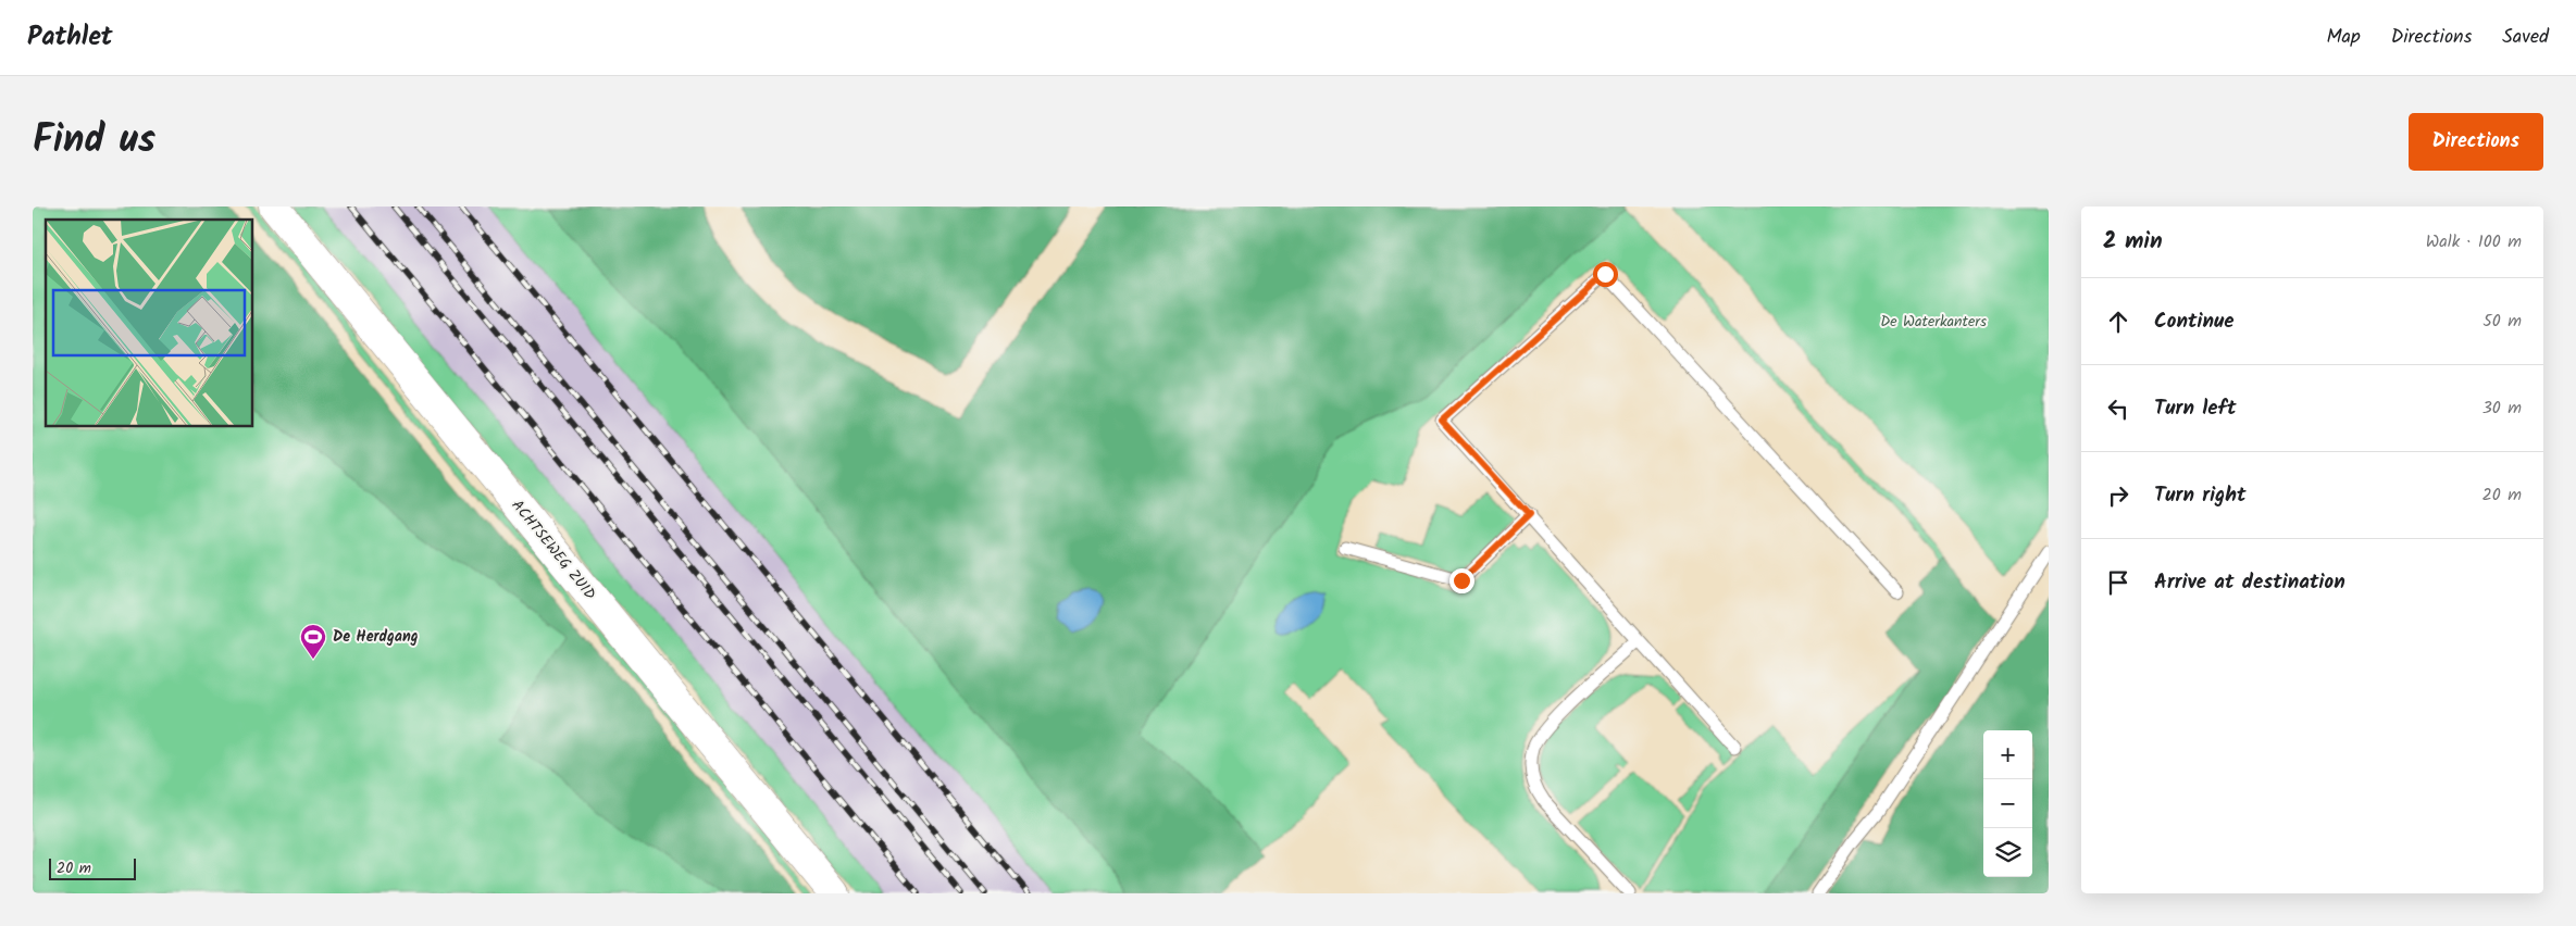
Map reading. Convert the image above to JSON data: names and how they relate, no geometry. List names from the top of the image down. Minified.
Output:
{"streets":{"street":["ACHTSEWEG ZUID"]},"parks":["De Waterkanters"],"places":{"sports":["De Herdgang"]},"scale_bar":"20 m","page":{"header":"Pathlet","nav":["Map","Directions","Saved"],"title":"Find us","buttons":"Directions","heading":["2 min","Walk · 100 m"],"list":[["Continue","50 m"],["Turn left","30 m"],["Turn right","20 m"],"Arrive at destination"],"map_buttons":["+","−"],"scale":"20 m"}}
